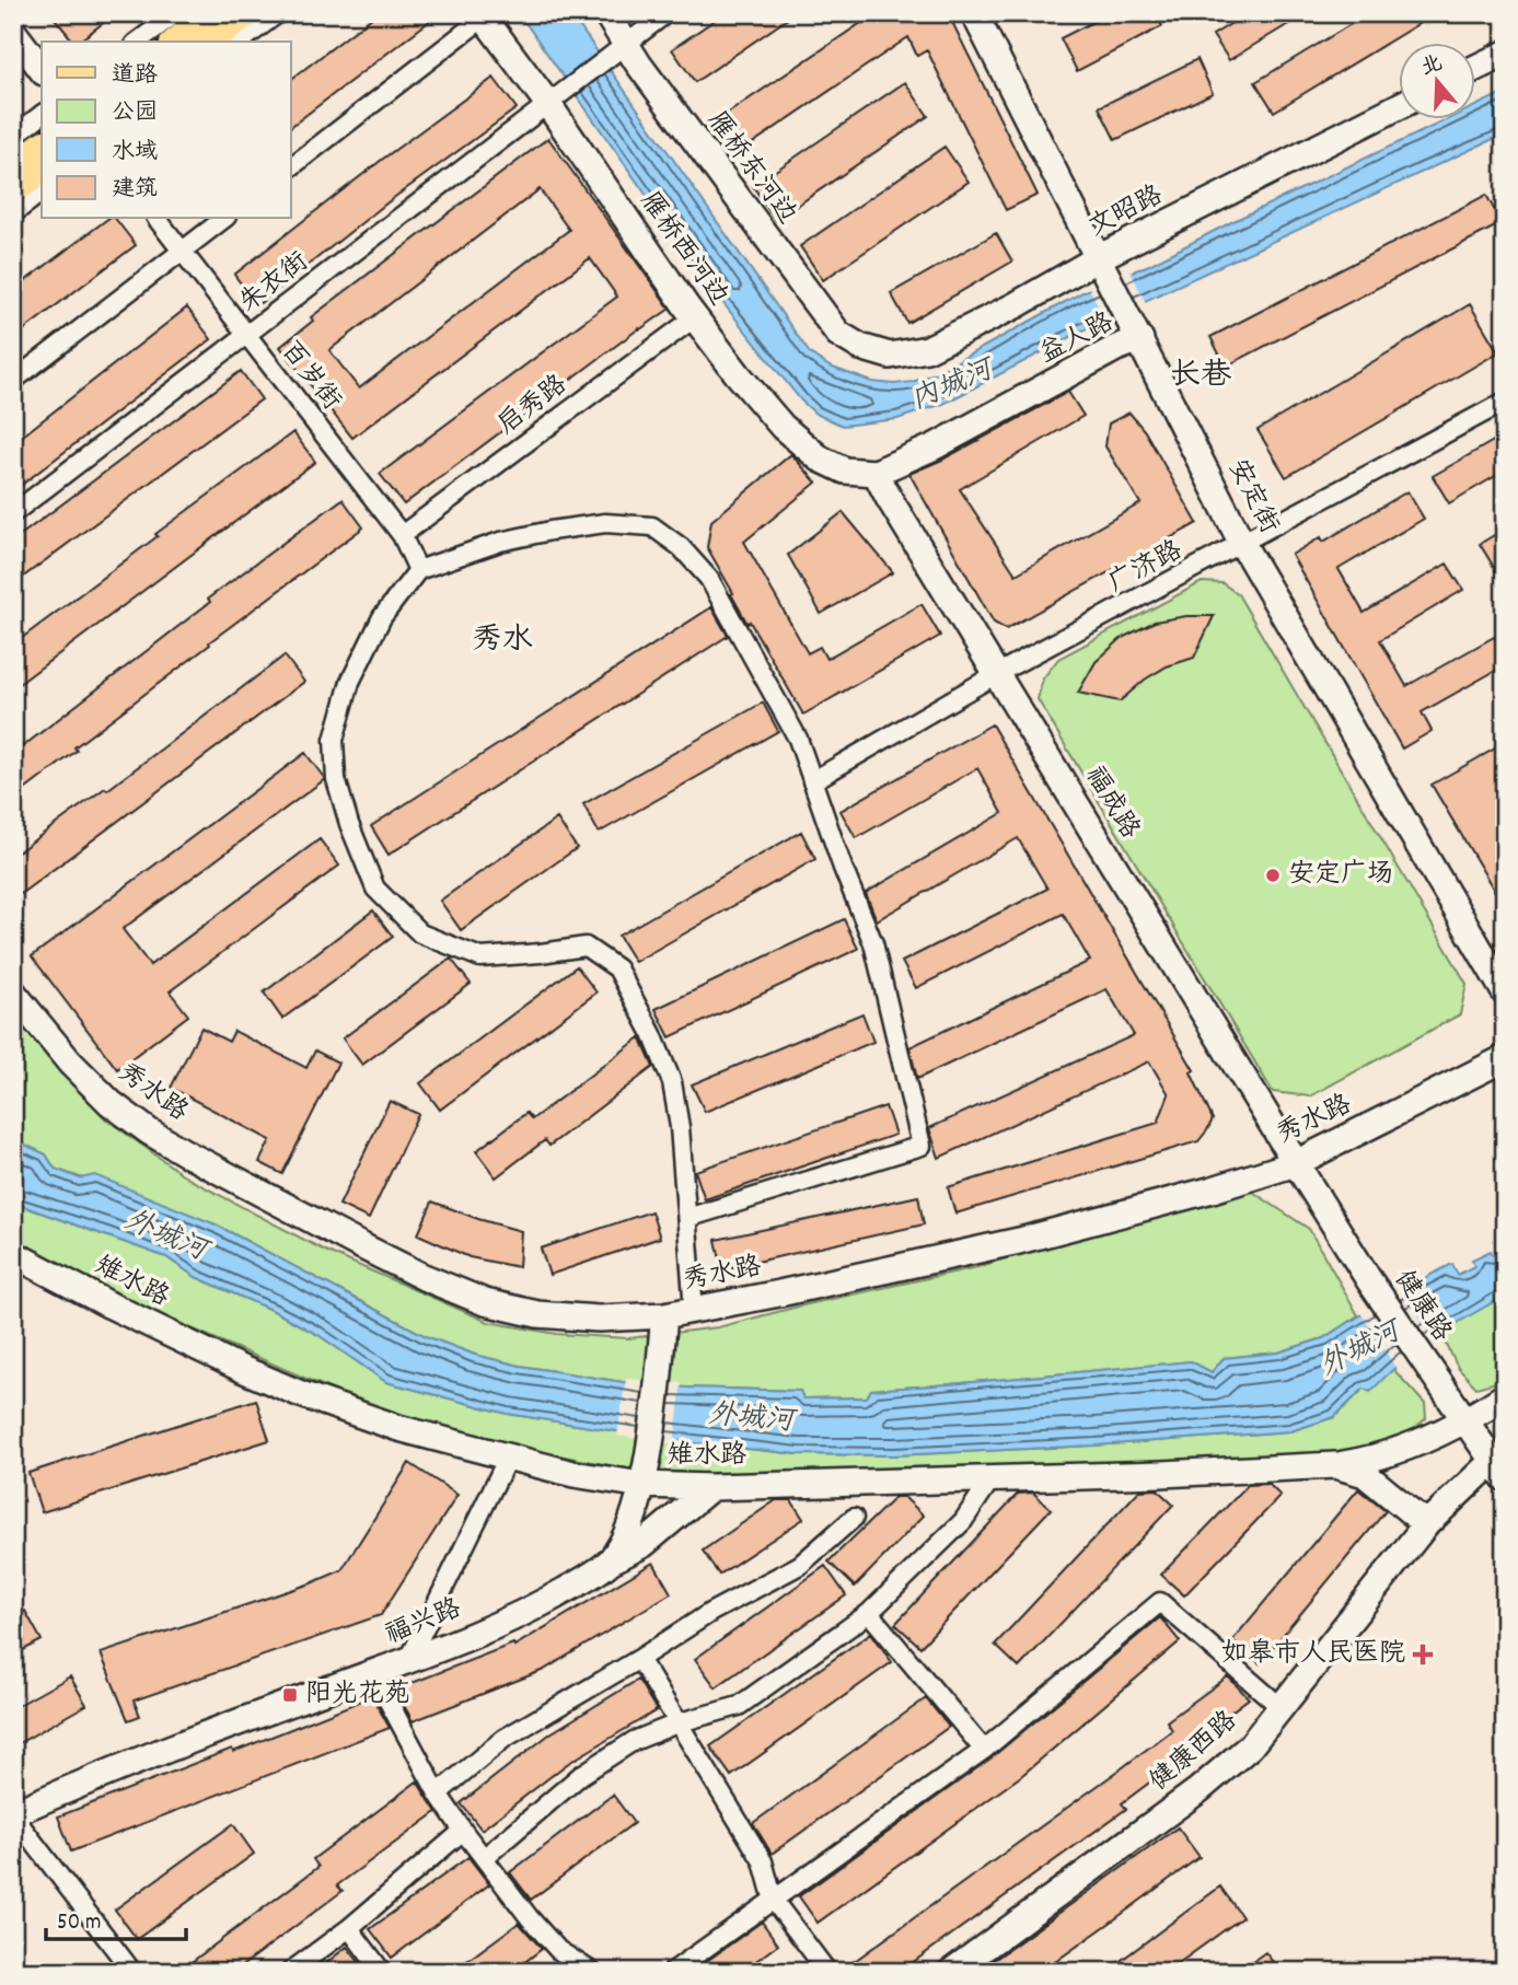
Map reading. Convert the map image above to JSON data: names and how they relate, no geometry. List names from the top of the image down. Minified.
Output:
{"streets":{"street":["雁桥东河边","文昭路","雁桥西河边","朱衣街","益人路","百岁街","启秀路","安定街","广济路","福成路","秀水路","雉水路","健康路","福兴路","健康西路"]},"crossings":[["雁桥东河边","文昭路"],["雁桥东河边","朱衣街"],["文昭路","安定街"],["雁桥西河边","朱衣街"],["雁桥西河边","益人路"],["雁桥西河边","启秀路"],["雁桥西河边","福成路"],["朱衣街","百岁街"],["益人路","安定街"],["益人路","福成路"],["百岁街","启秀路"],["安定街","广济路"],["广济路","福成路"],["福成路","秀水路"],["福成路","健康路"],["秀水路","健康路"],["秀水路","福兴路"],["雉水路","福兴路"],["雉水路","健康西路"],["健康路","健康西路"]],"districts":["长巷","秀水"],"water":["内城河","外城河"],"places":{"other":["安定广场"],"health":["如皋市人民医院"],"transit":["阳光花苑"]},"legend":["道路","公园","水域","建筑"],"scale_bar":"50 m","north":"top"}
